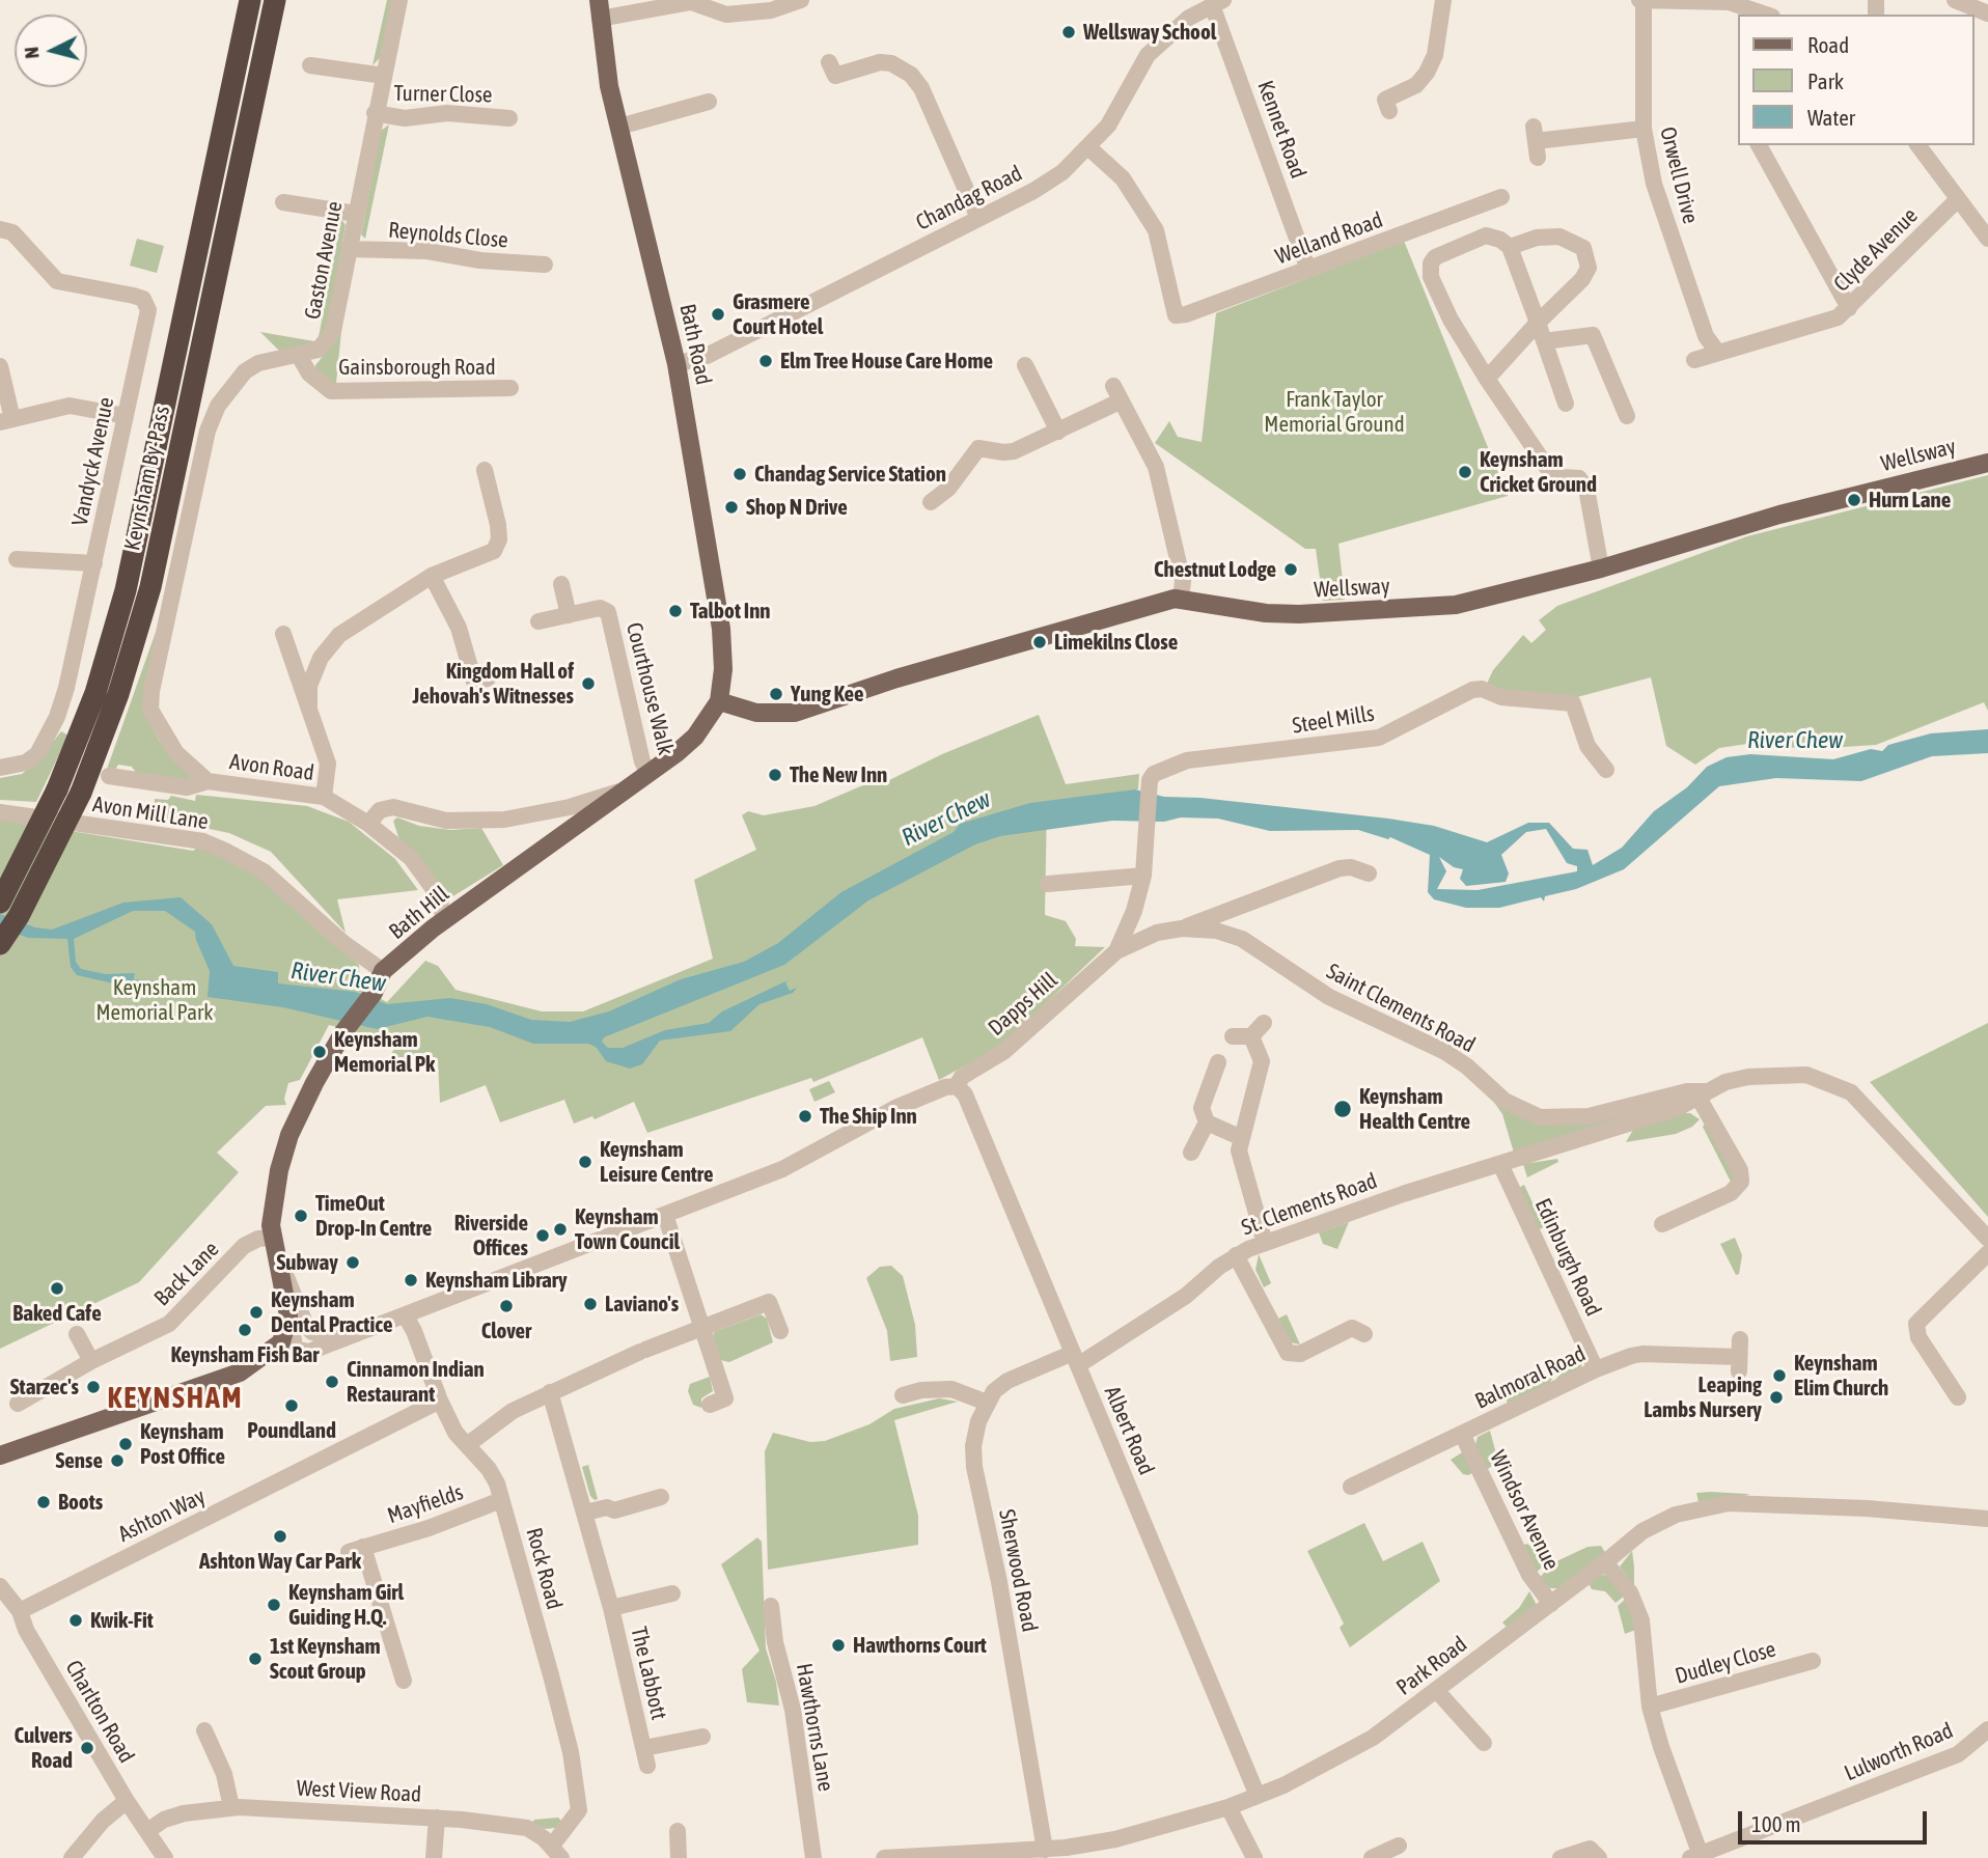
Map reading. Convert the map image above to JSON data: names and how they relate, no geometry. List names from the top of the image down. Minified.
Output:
{"streets":{"highway":["Keynsham By-Pass"],"main road":["Bath Road","Wellsway","Bath Hill"],"street":["Turner Close","Kennet Road","Orwell Drive","Chandag Road","Reynolds Close","Welland Road","Clyde Avenue","Gaston Avenue","Gainsborough Road","Vandyck Avenue","Courthouse Walk","Steel Mills","Avon Road","Avon Mill Lane","Dapps Hill","Saint Clements Road","St. Clements Road","Edinburgh Road","Back Lane","Balmoral Road","Albert Road","Mayfields","Windsor Avenue","Ashton Way","Rock Road","Sherwood Road","Dudley Close","Park Road","The Labbott","Charlton Road","Hawthorns Lane","Lulworth Road","West View Road"]},"crossings":[["Turner Close","Gaston Avenue"],["Kennet Road","Chandag Road"],["Kennet Road","Welland Road"],["Orwell Drive","Clyde Avenue"],["Chandag Road","Welland Road"],["Chandag Road","Bath Road"],["Reynolds Close","Gaston Avenue"],["Gaston Avenue","Gainsborough Road"],["Gaston Avenue","Avon Road"],["Bath Road","Wellsway"],["Bath Road","Bath Hill"],["Wellsway","Bath Hill"],["Courthouse Walk","Bath Hill"],["Steel Mills","Dapps Hill"],["Avon Road","Bath Hill"],["Avon Mill Lane","Bath Hill"],["Bath Hill","Back Lane"],["Dapps Hill","Saint Clements Road"],["Dapps Hill","Albert Road"],["Saint Clements Road","St. Clements Road"],["Saint Clements Road","Edinburgh Road"],["St. Clements Road","Edinburgh Road"],["St. Clements Road","Albert Road"],["St. Clements Road","Sherwood Road"],["Edinburgh Road","Balmoral Road"],["Balmoral Road","Windsor Avenue"],["Albert Road","Sherwood Road"],["Albert Road","Park Road"],["Mayfields","Rock Road"],["Windsor Avenue","Park Road"],["Ashton Way","Rock Road"],["Ashton Way","Charlton Road"],["Rock Road","West View Road"],["Sherwood Road","Park Road"],["Charlton Road","West View Road"]],"districts":["KEYNSHAM"],"water":["River Chew"],"parks":["Frank Taylor Memorial Ground","Keynsham Memorial Park"],"places":["Wellsway School","Grasmere Court Hotel","Elm Tree House Care Home","Keynsham Cricket Ground","Chandag Service Station","Hurn Lane","Shop N Drive","Chestnut Lodge","Talbot Inn","Limekilns Close","Kingdom Hall of Jehovah's Witnesses","Yung Kee","The New Inn","Keynsham Memorial Pk","Keynsham Health Centre","The Ship Inn","Keynsham Leisure Centre","TimeOut Drop-In Centre","Keynsham Town Council","Riverside Offices","Subway","Keynsham Library","Baked Cafe","Laviano's","Clover","Keynsham Dental Practice","Keynsham Fish Bar","Keynsham Elim Church","Cinnamon Indian Restaurant","Starzec's","Leaping Lambs Nursery","Poundland","Keynsham Post Office","Sense","Boots","Ashton Way Car Park","Keynsham Girl Guiding H.Q.","Kwik-Fit","Hawthorns Court","1st Keynsham Scout Group","Culvers Road"],"legend":["Road","Park","Water"],"scale_bar":"100 m","north":"left"}
